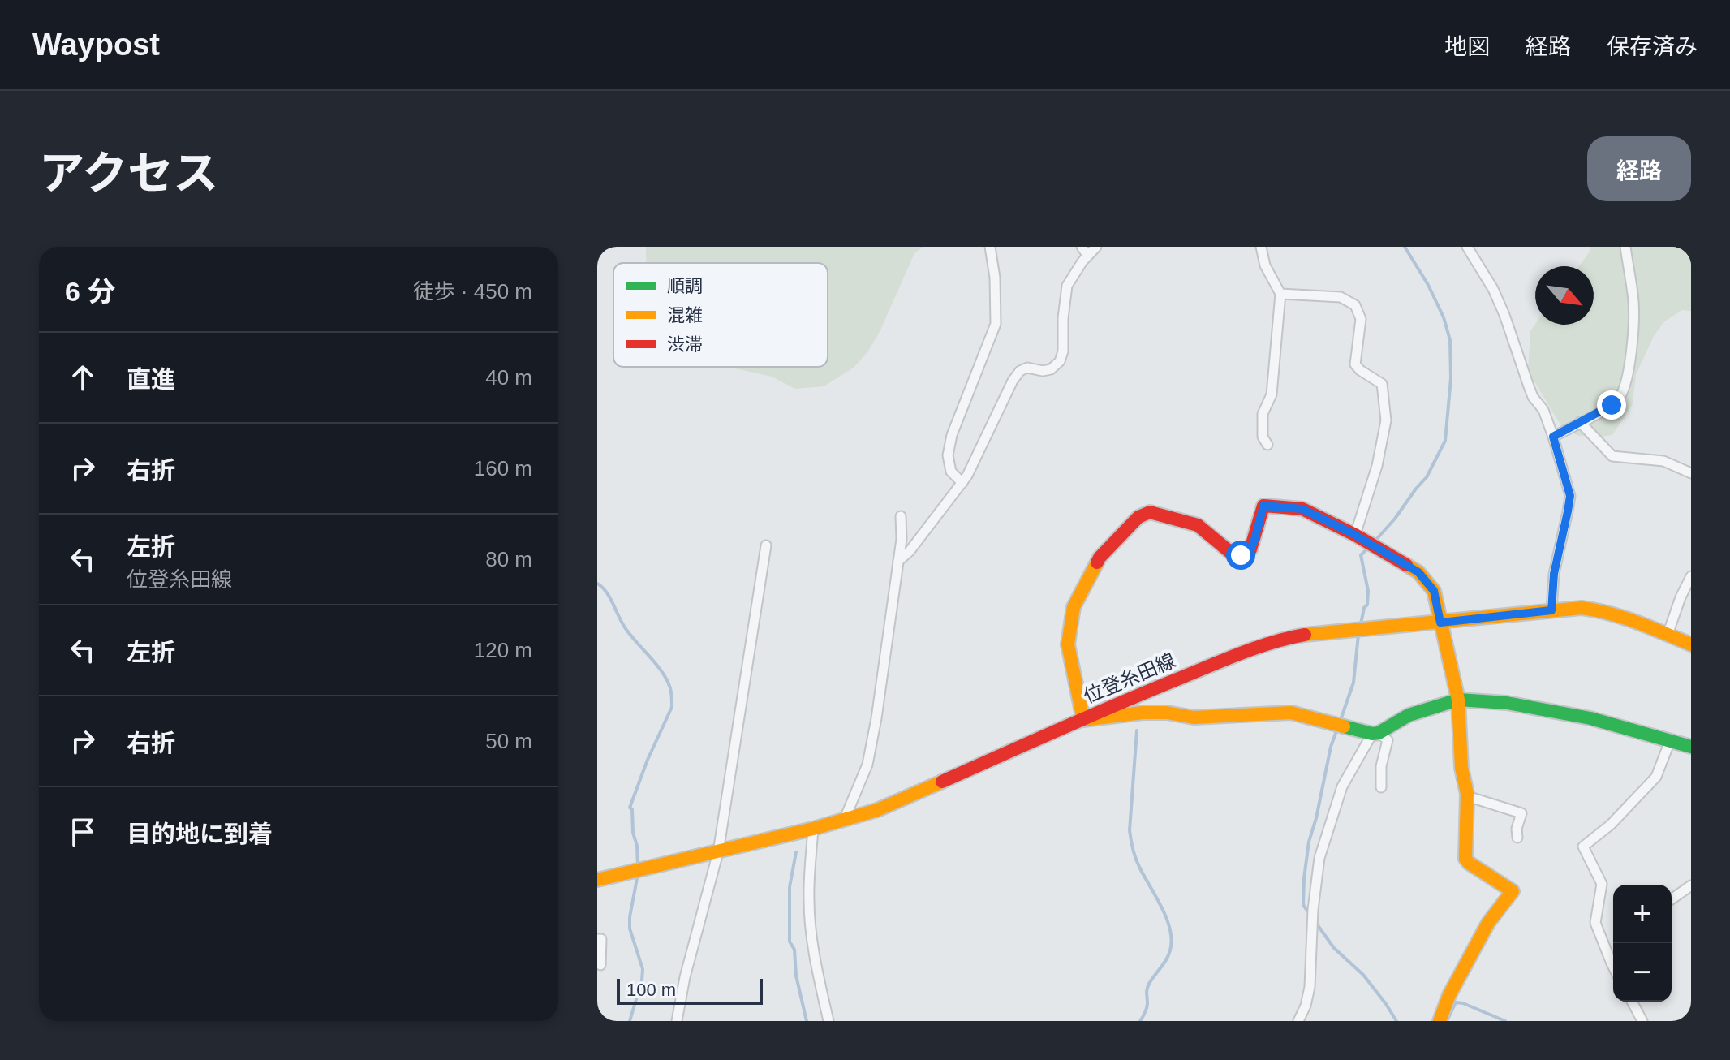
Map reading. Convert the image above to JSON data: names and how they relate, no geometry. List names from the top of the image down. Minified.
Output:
{"streets":{"street":["位登糸田線"]},"legend":["順調","混雑","渋滞"],"scale_bar":"100 m","north":"bottom right","page":{"header":"Waypost","nav":["地図","経路","保存済み"],"title":"アクセス","buttons":"経路","heading":["6 分","徒歩 · 450 m"],"list":[["直進","40 m"],["右折","160 m"],["左折","位登糸田線","80 m"],["左折","120 m"],["右折","50 m"],"目的地に到着"],"map_buttons":["+","−"],"scale":"100 m"}}
